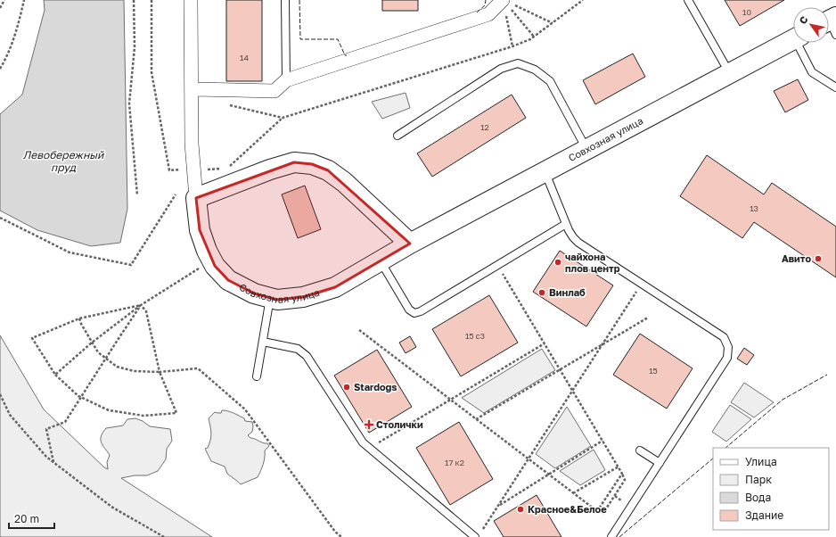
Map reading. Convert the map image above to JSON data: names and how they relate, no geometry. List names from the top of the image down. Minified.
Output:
{"streets":{"street":["Совхозная улица"]},"water":["Левобережный пруд"],"places":{"other":["Авито","чайхона плов центр","Винлаб","Stardogs","Красное&Белое"],"health":["Столички"]},"house_numbers":["10","14","12","13","15 с3","15","17 к2"],"legend":["Улица","Парк","Вода","Здание"],"scale_bar":"20 m","north":"top left"}
